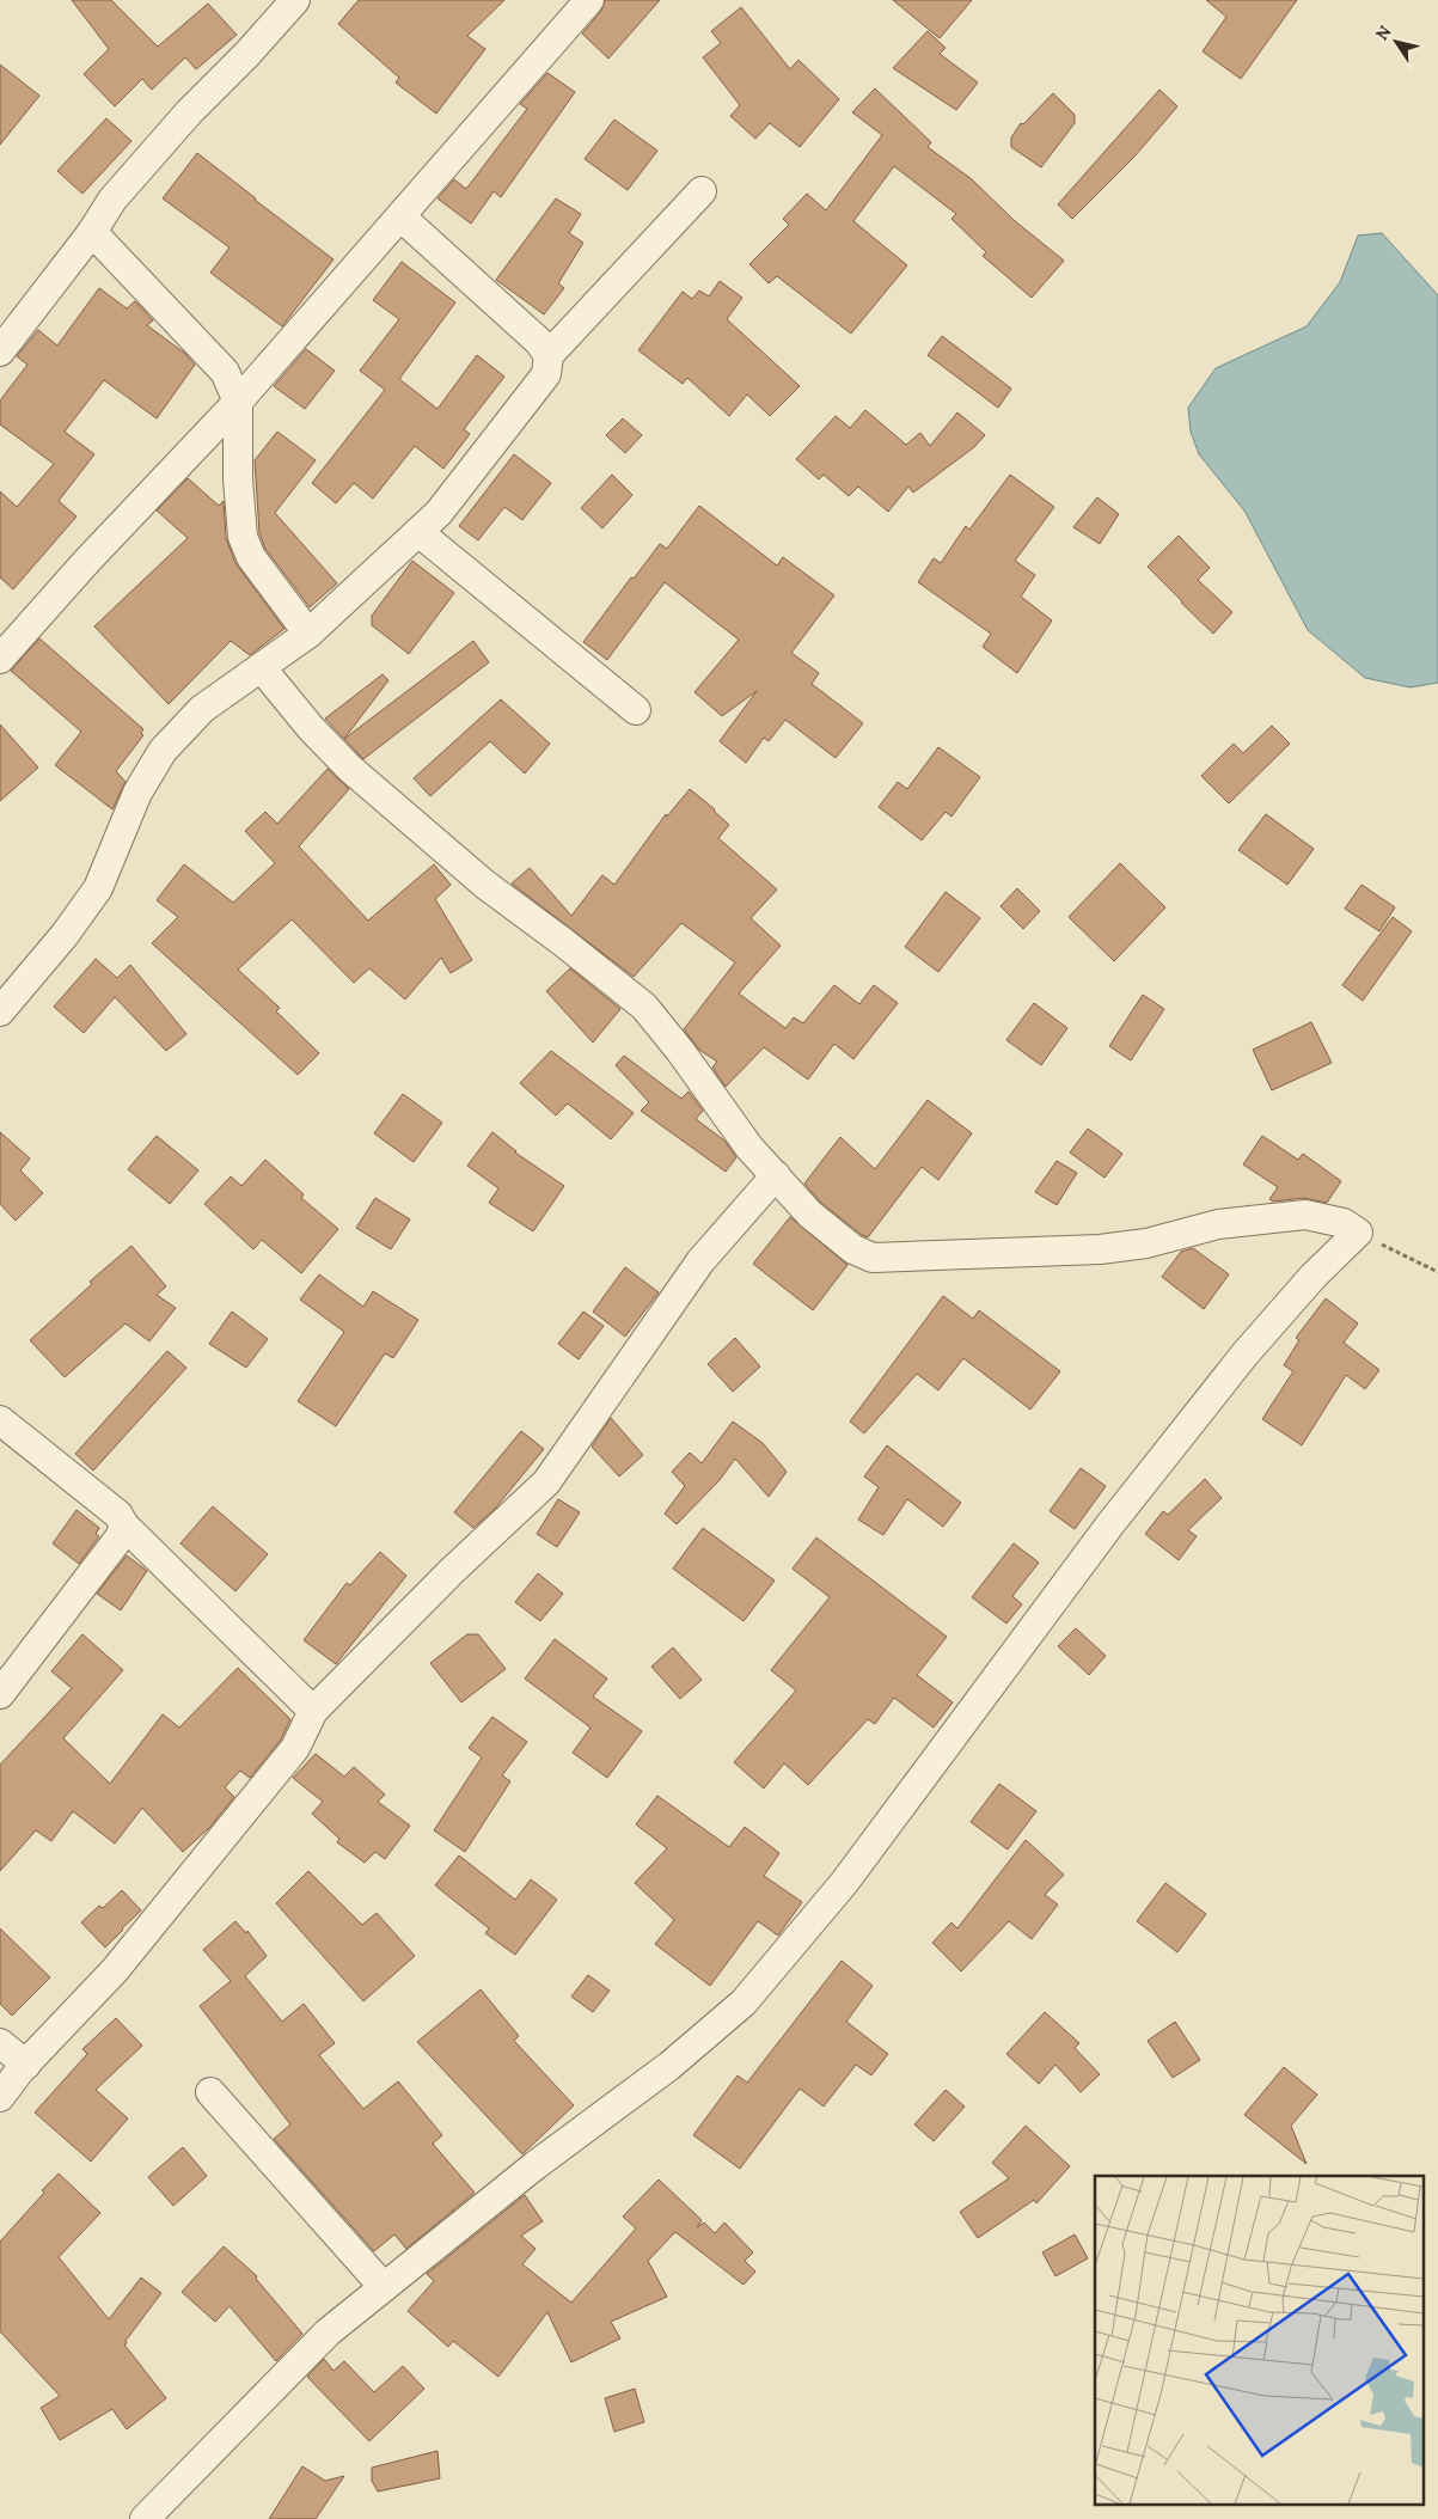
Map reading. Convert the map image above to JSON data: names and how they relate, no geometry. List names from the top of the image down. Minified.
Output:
{"north":"top left"}
